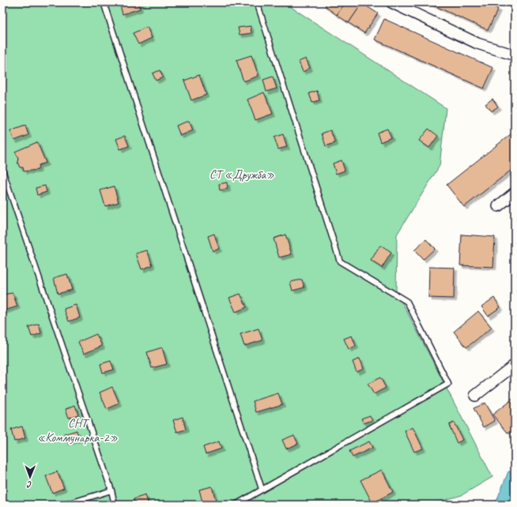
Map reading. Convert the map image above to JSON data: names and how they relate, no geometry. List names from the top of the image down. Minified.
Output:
{"parks":["СТ «Дружба»","СНТ «Коммунарка-2»"],"north":"bottom"}
